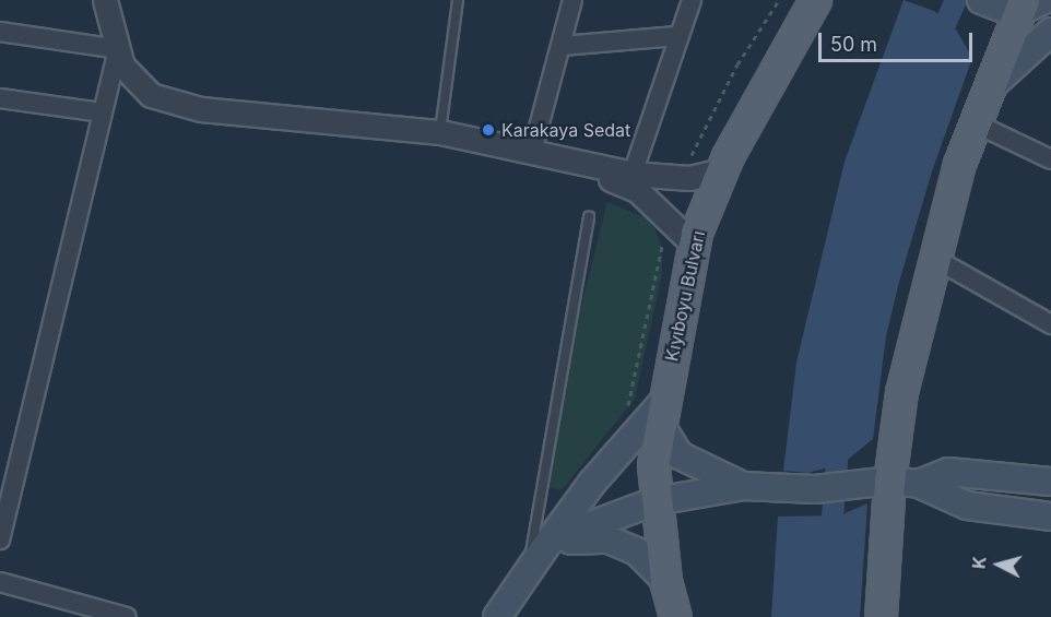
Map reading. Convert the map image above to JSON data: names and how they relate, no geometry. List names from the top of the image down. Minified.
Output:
{"streets":{"main road":["Kıyıboyu Bulvarı"]},"places":["Karakaya Sedat"],"scale_bar":"50 m","north":"left"}
